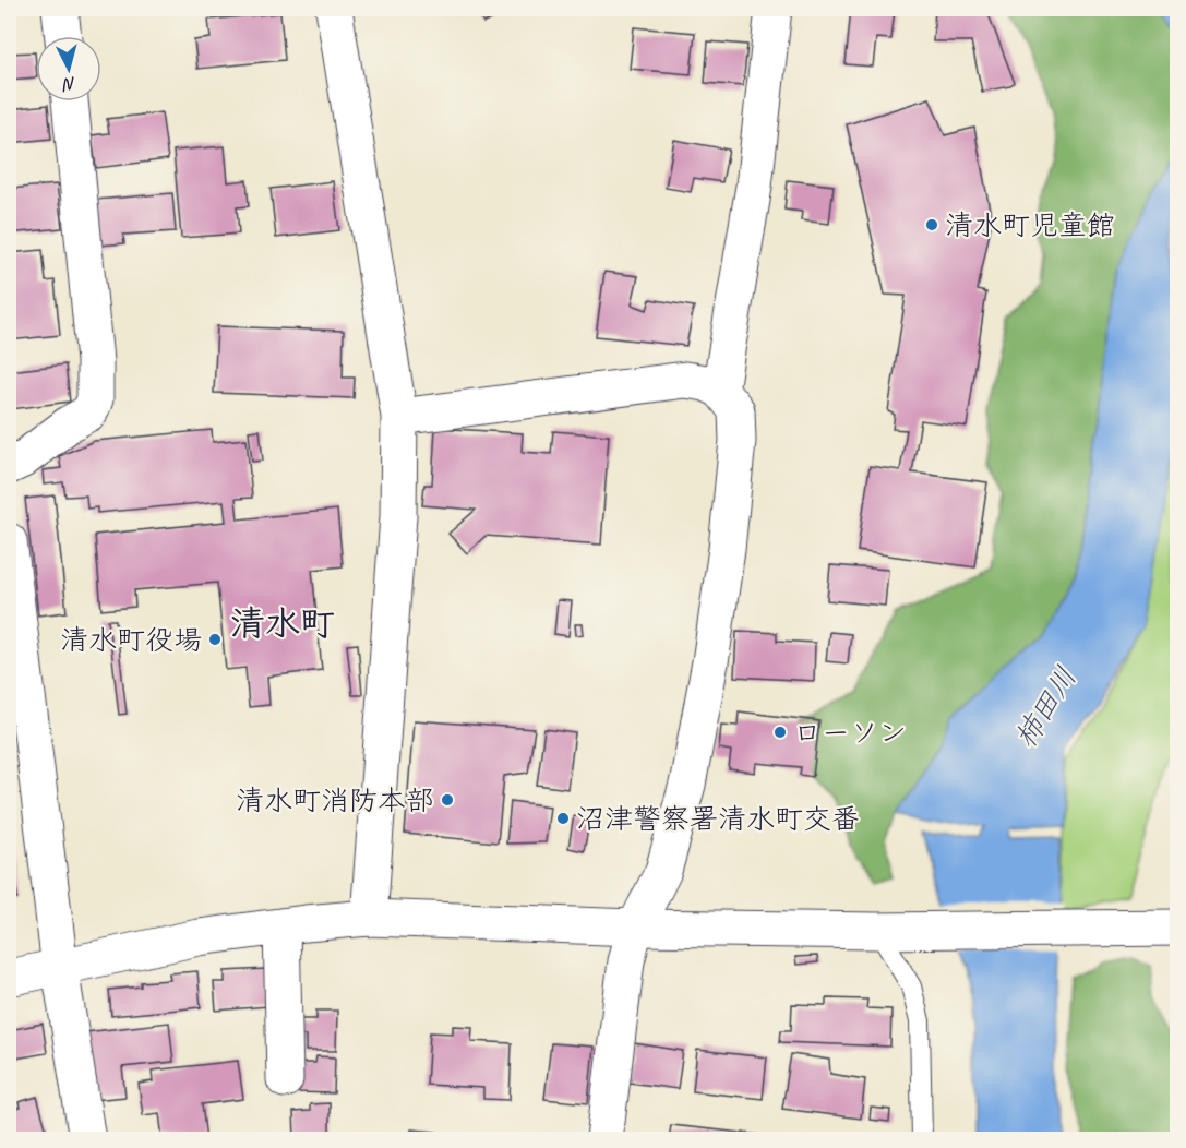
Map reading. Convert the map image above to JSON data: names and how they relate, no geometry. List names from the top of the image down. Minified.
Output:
{"districts":["清水町"],"water":["柿田川"],"places":["清水町児童館","清水町役場","ローソン","清水町消防本部","沼津警察署清水町交番"],"north":"bottom"}
